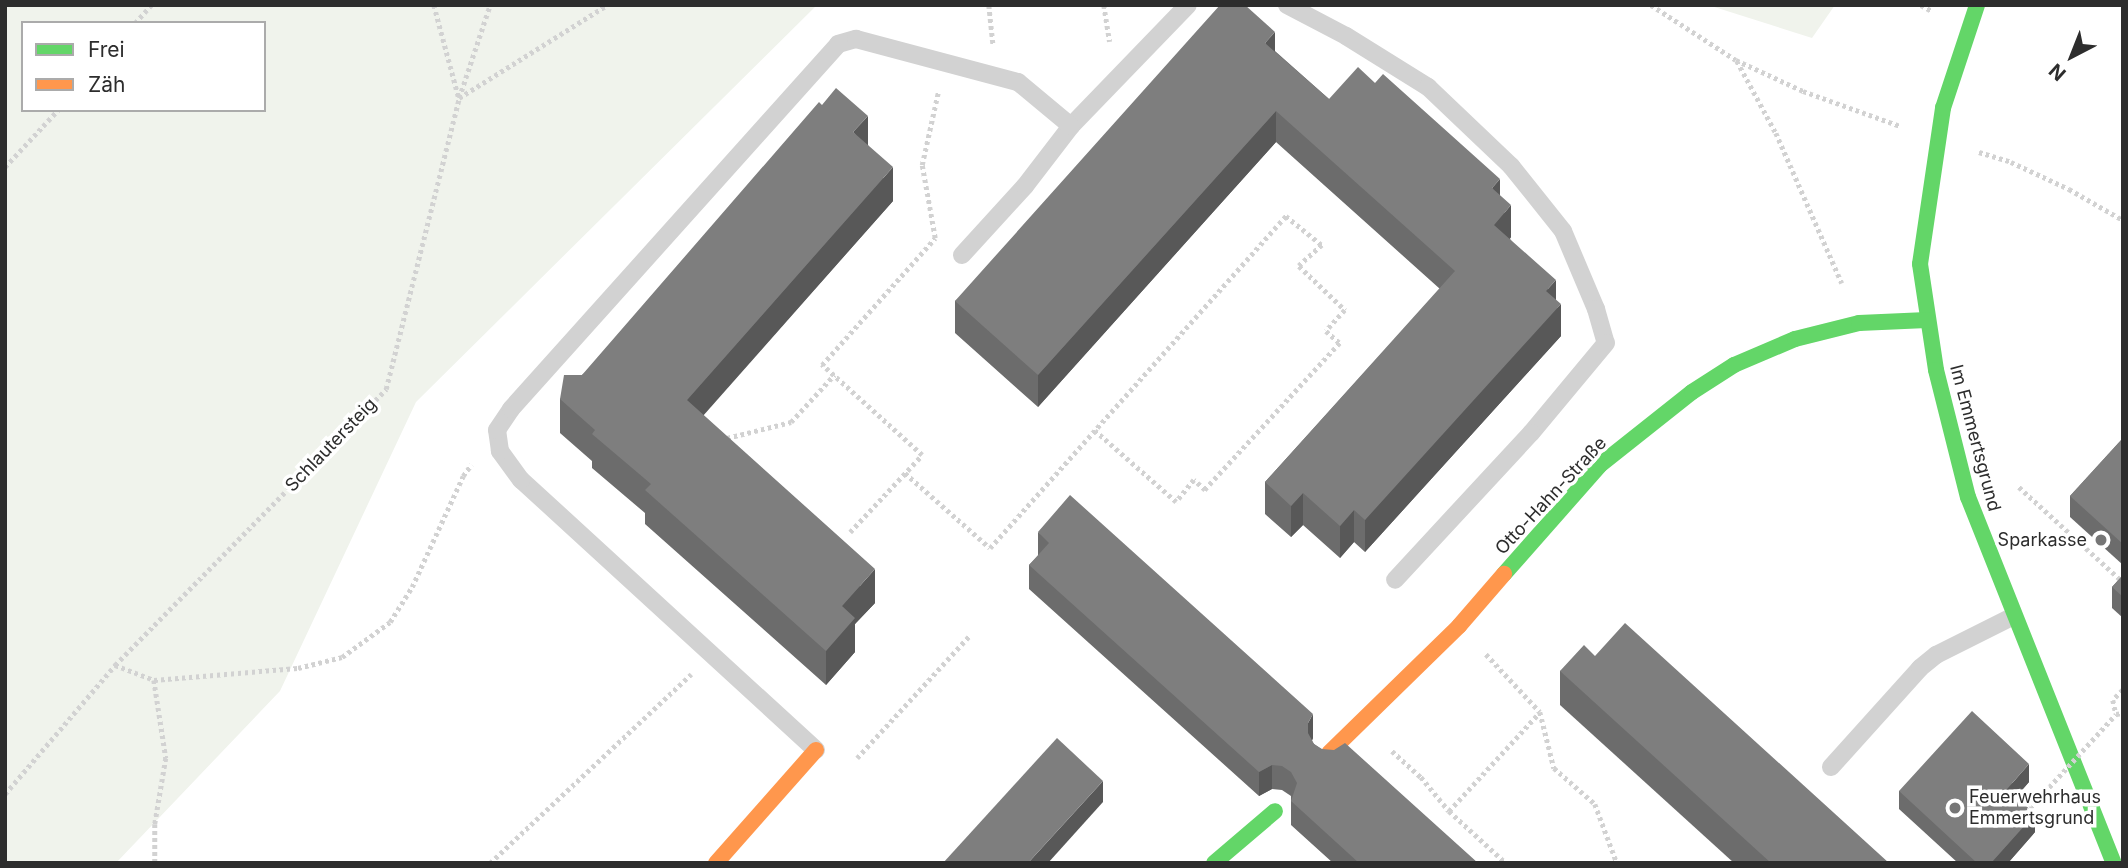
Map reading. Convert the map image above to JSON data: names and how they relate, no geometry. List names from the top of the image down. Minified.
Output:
{"streets":{"street":["Im Emmertsgrund","Otto-Hahn-Straße"],"path":["Schlautersteig"]},"crossings":[["Im Emmertsgrund","Otto-Hahn-Straße"]],"places":["Sparkasse","Feuerwehrhaus Emmertsgrund"],"legend":["Frei","Zäh"],"north":"bottom left"}
